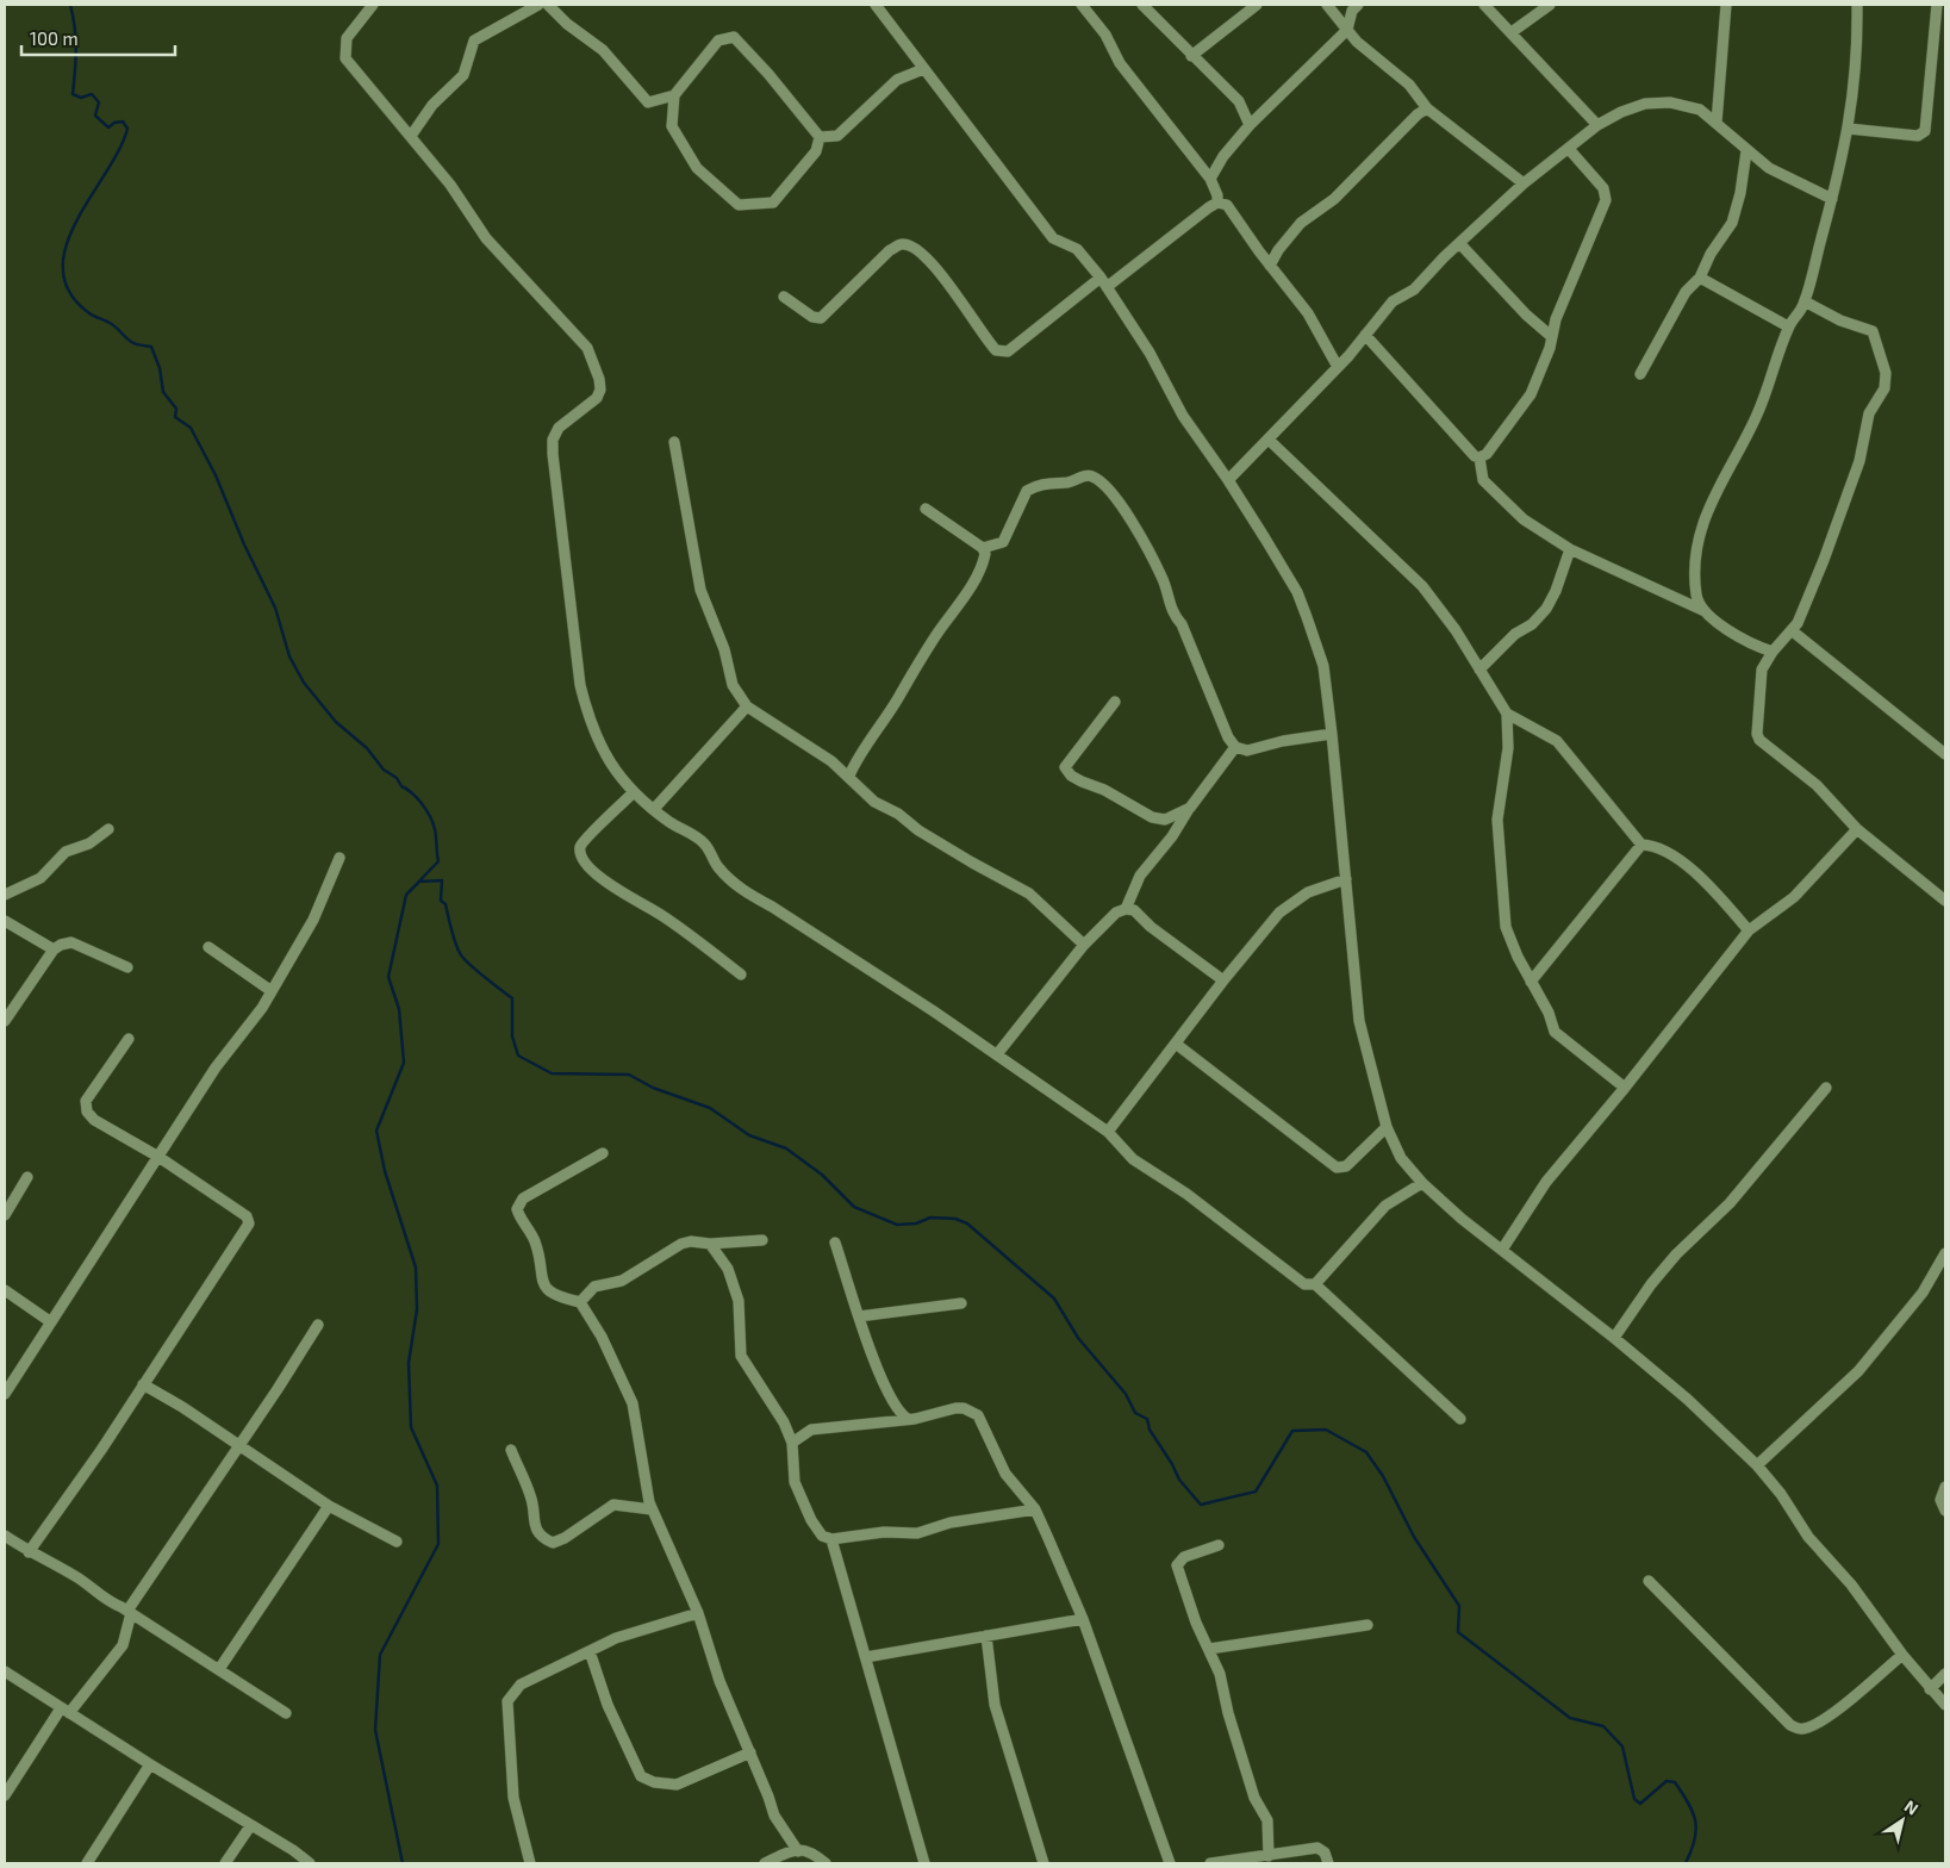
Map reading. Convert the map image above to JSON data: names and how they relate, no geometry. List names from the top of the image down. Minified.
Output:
{"scale_bar":"100 m","north":"top right"}
